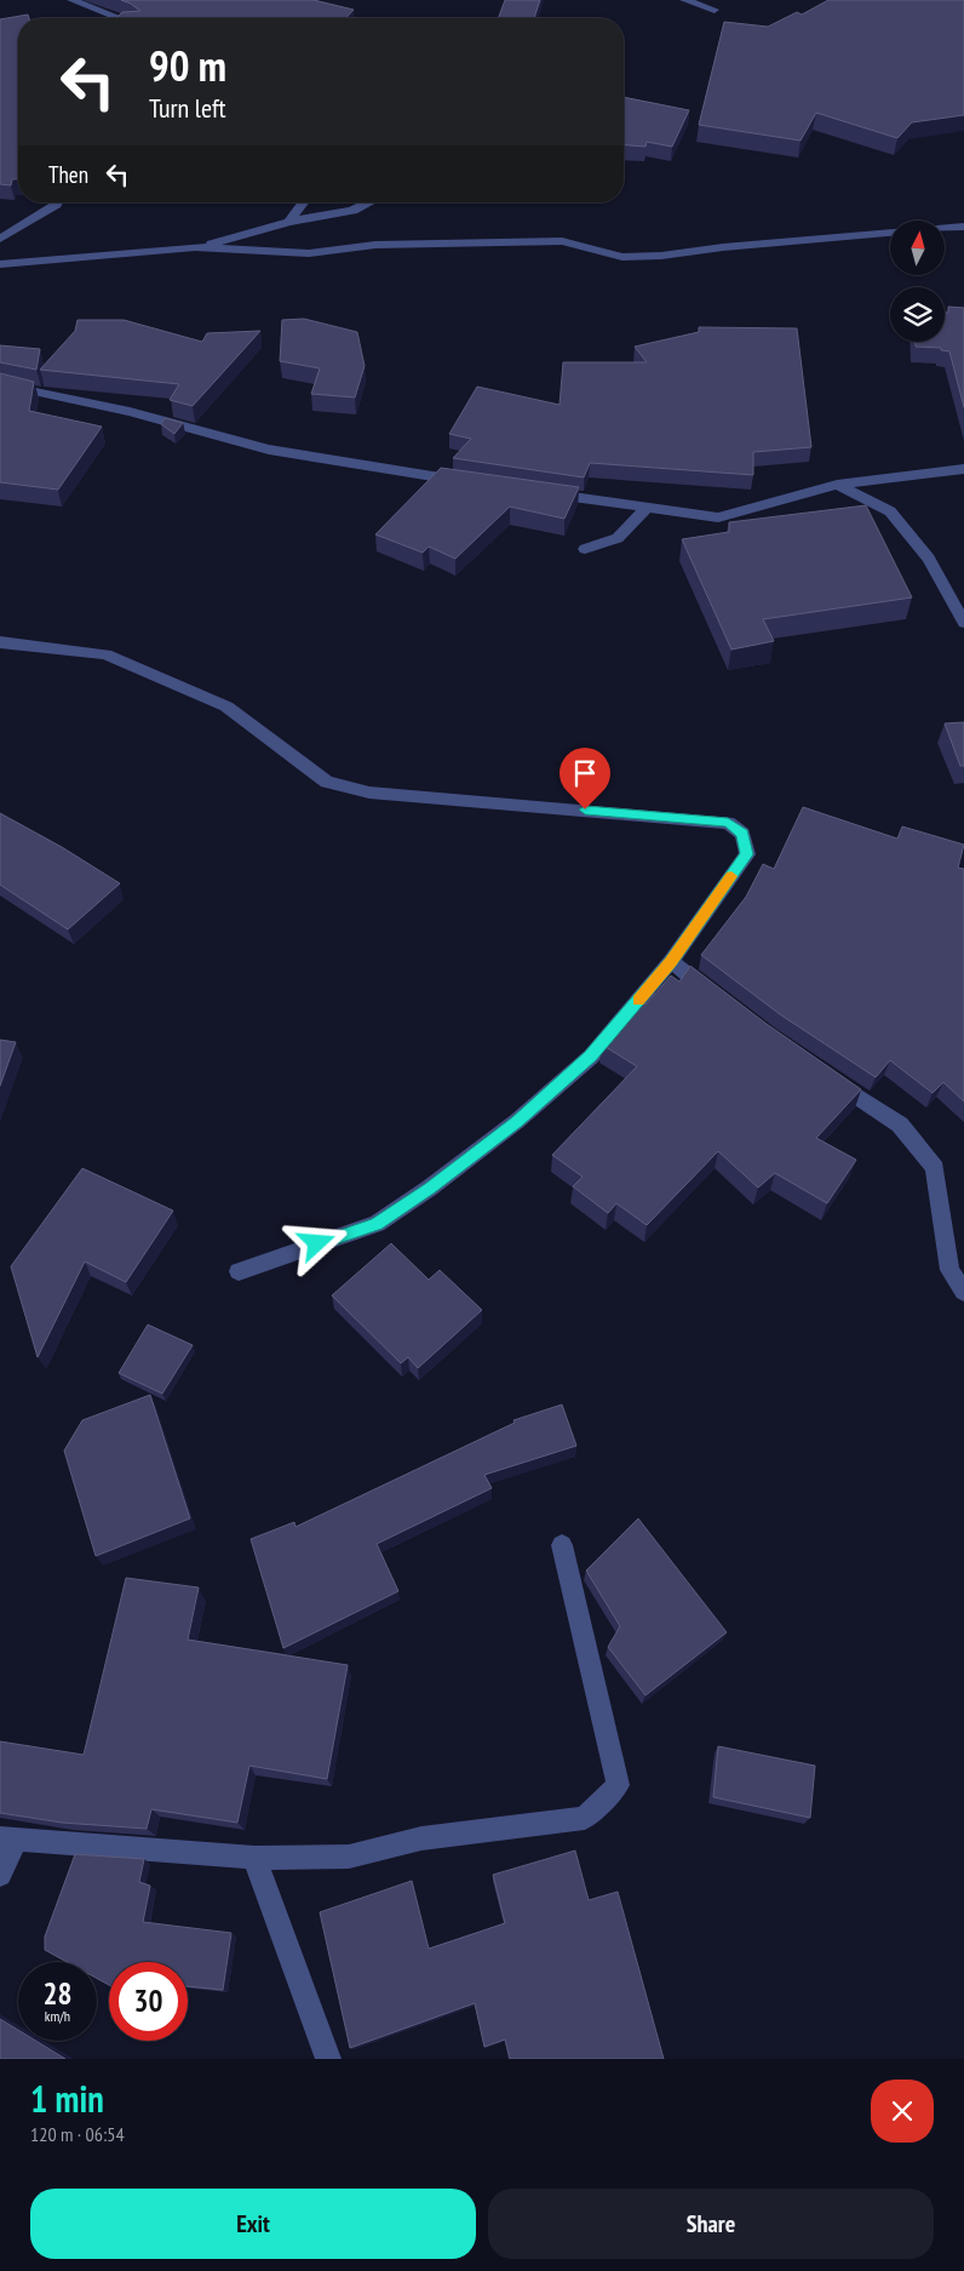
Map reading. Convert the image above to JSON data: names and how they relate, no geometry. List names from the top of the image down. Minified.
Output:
{"north":"top","page":{"turn":["90 m","Turn left"],"then":"Then","speed":"28 km/h","limit":"30","heading":["1 min","120 m · 06:54"],"buttons":["Exit","Share"]}}
